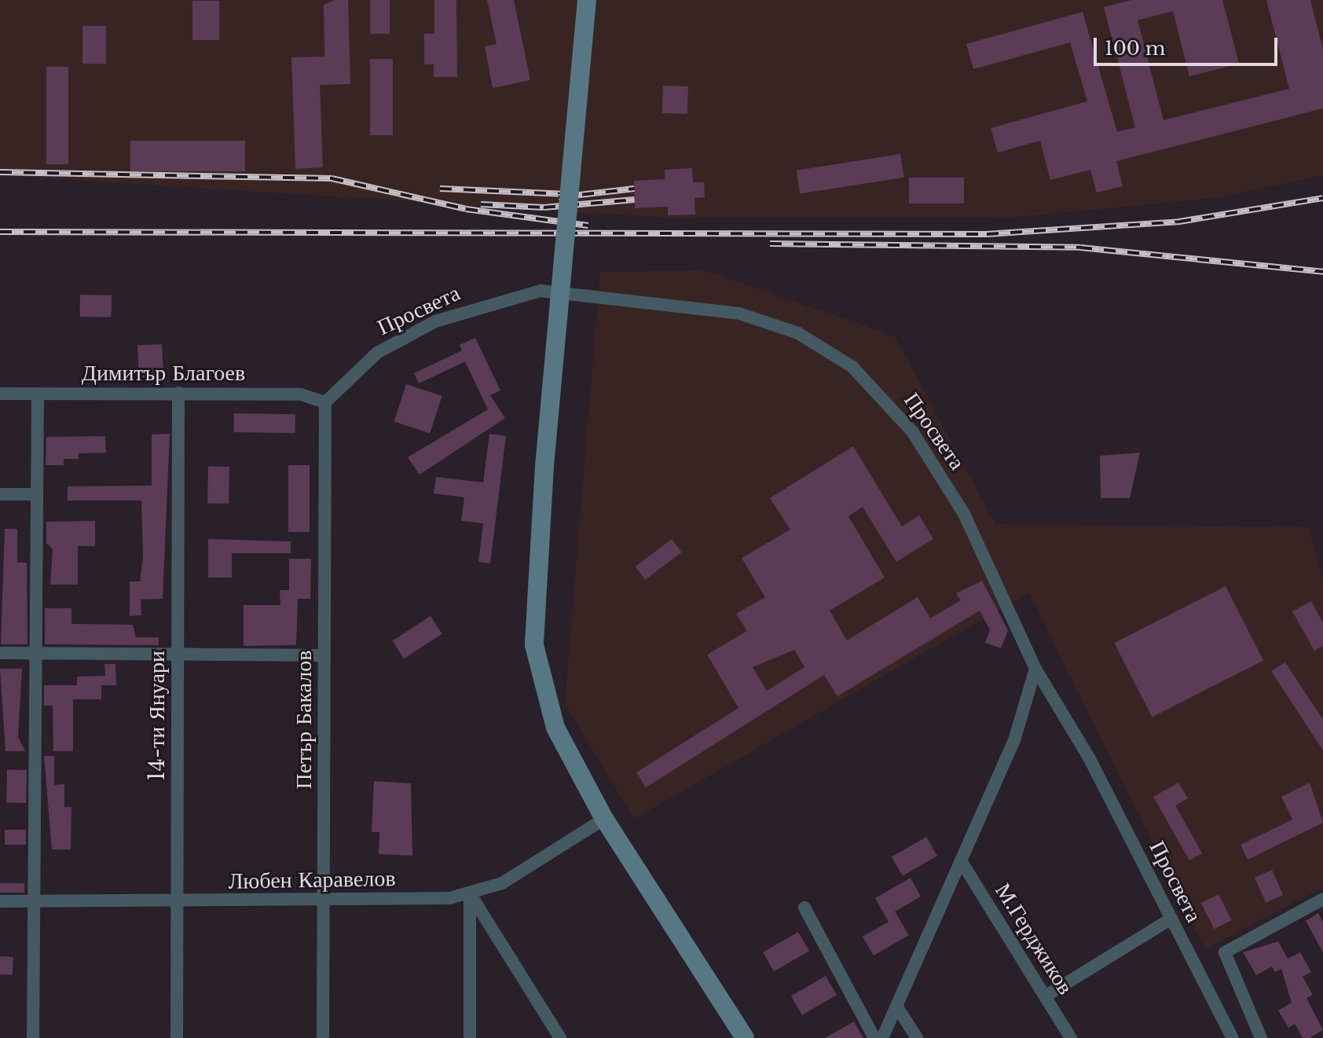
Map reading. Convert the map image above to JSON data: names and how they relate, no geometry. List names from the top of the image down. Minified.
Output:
{"streets":{"street":["Просвета","Димитър Благоев","14-ти Януари","Петър Бакалов","Любен Каравелов","М.Герджиков"]},"crossings":[["Просвета","Димитър Благоев"],["Просвета","Петър Бакалов"],["Димитър Благоев","14-ти Януари"],["Димитър Благоев","Петър Бакалов"],["14-ти Януари","Любен Каравелов"],["Петър Бакалов","Любен Каравелов"]],"scale_bar":"100 m"}
